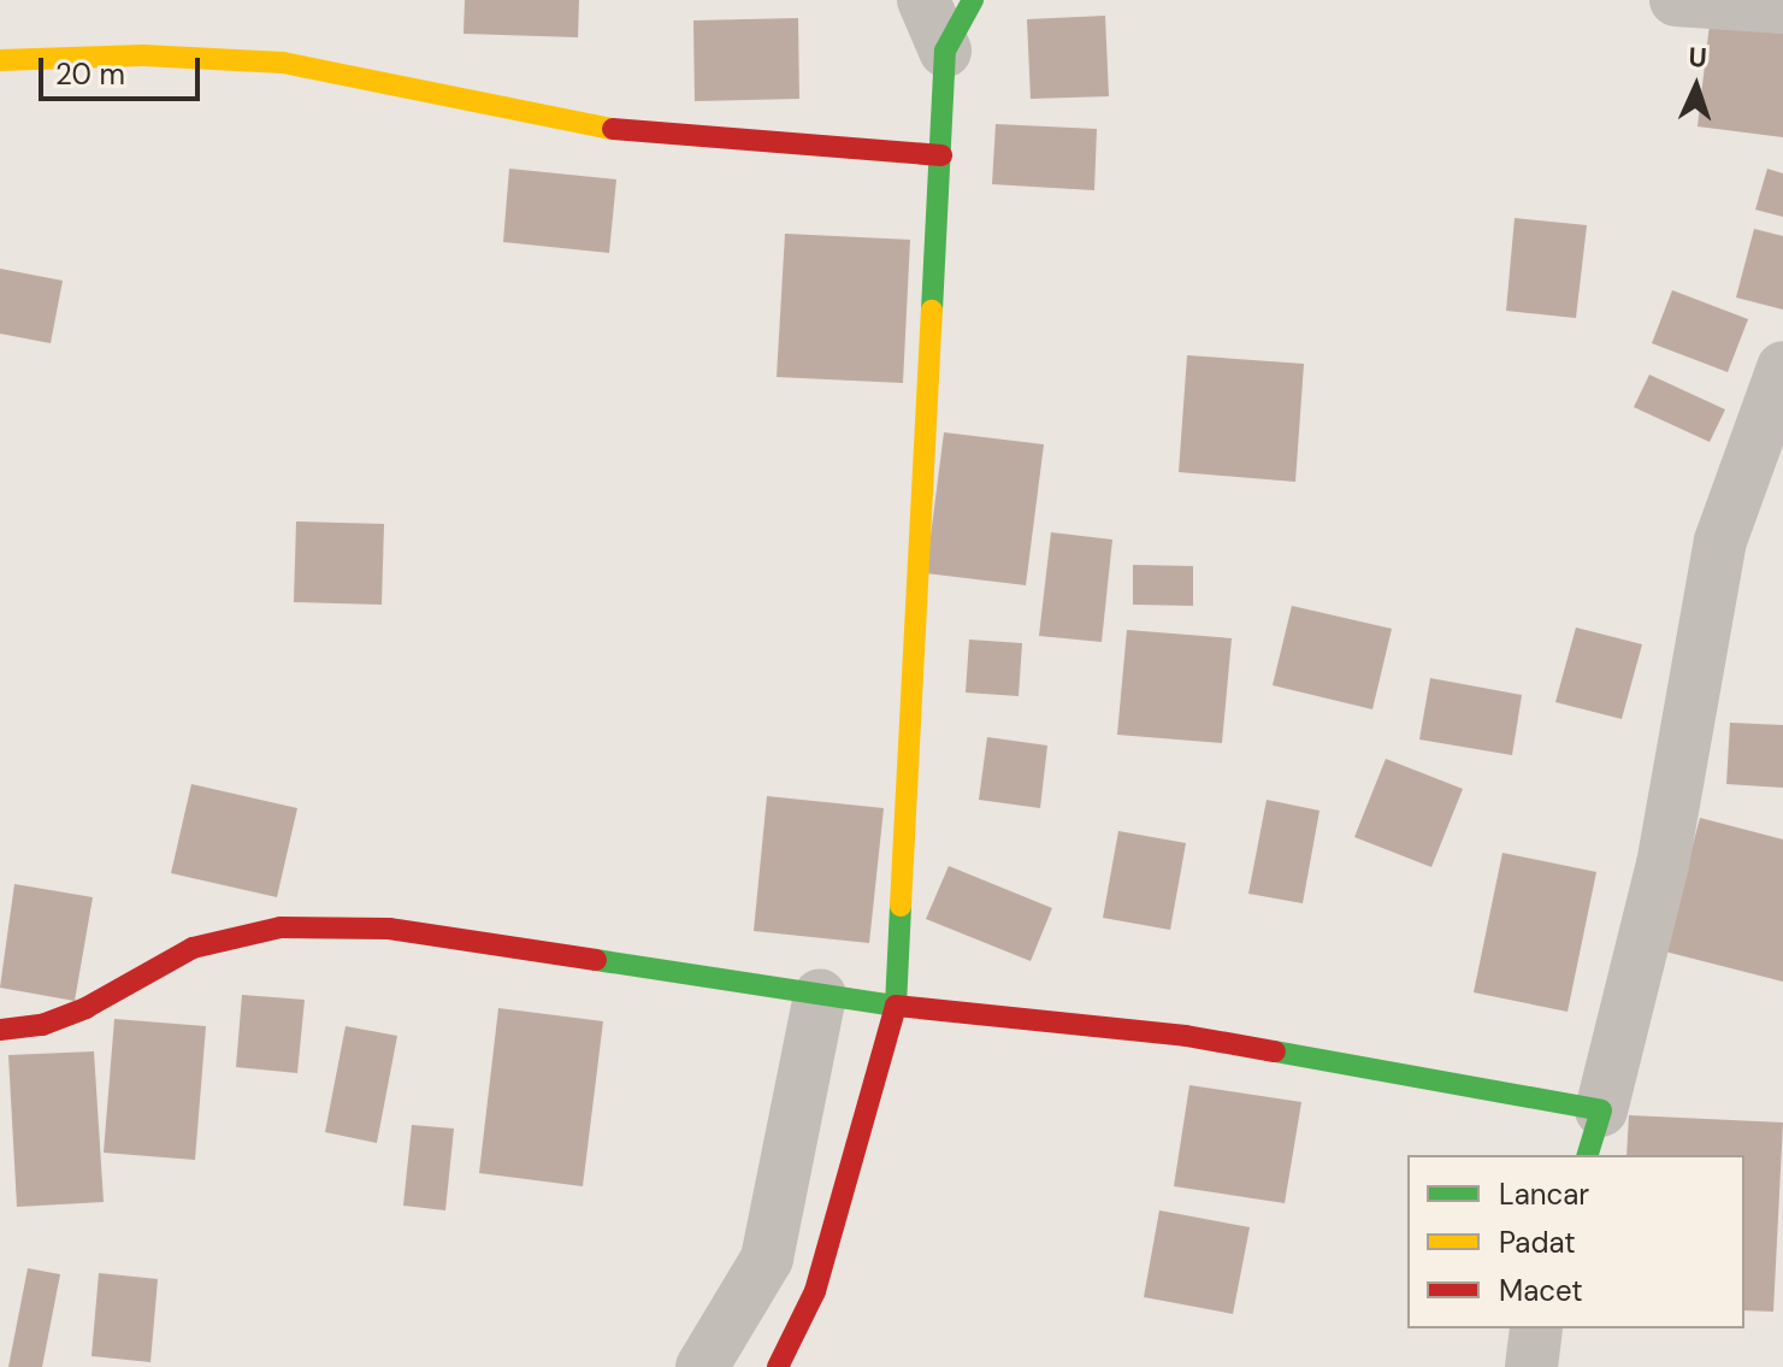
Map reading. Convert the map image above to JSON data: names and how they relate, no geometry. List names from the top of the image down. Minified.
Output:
{"legend":["Lancar","Padat","Macet"],"scale_bar":"20 m","north":"top"}
